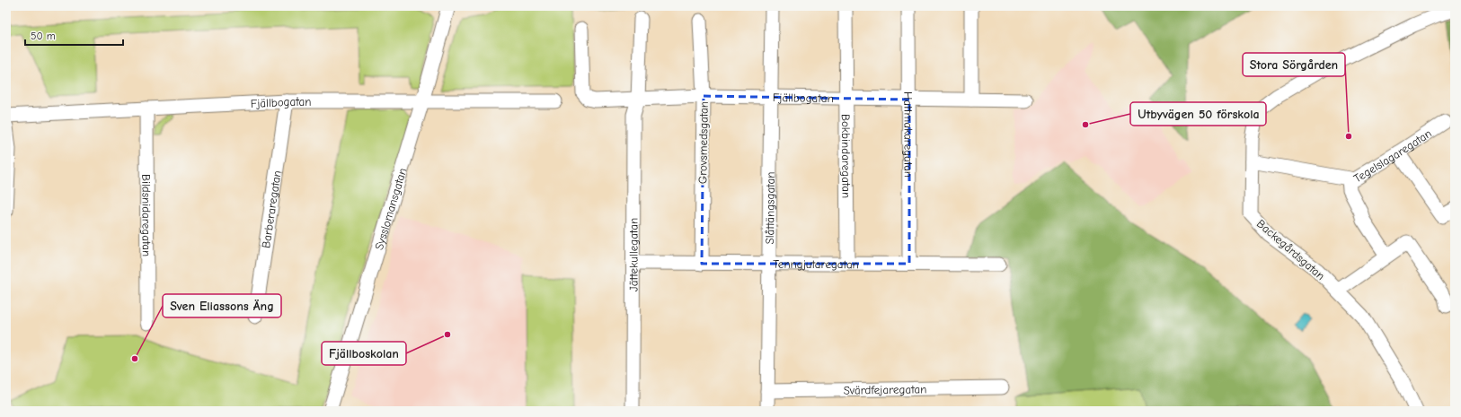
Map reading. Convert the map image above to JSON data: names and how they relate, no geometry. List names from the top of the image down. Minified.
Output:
{"streets":{"street":["Fjällbogatan","Hattmakaregatan","Grovsmedsgatan","Tegelslagaregatan","Bokbindaregatan","Slåttängsgatan","Barberaregatan","Sysslomansgatan","Bildsnidaregatan","Backegårdsgatan","Jättekullegatan","Tenngjutaregatan","Svärdfejaregatan"]},"crossings":[["Fjällbogatan","Hattmakaregatan"],["Fjällbogatan","Grovsmedsgatan"],["Fjällbogatan","Bokbindaregatan"],["Fjällbogatan","Slåttängsgatan"],["Fjällbogatan","Barberaregatan"],["Fjällbogatan","Sysslomansgatan"],["Fjällbogatan","Bildsnidaregatan"],["Fjällbogatan","Jättekullegatan"],["Hattmakaregatan","Tenngjutaregatan"],["Grovsmedsgatan","Tenngjutaregatan"],["Tegelslagaregatan","Backegårdsgatan"],["Bokbindaregatan","Tenngjutaregatan"],["Slåttängsgatan","Tenngjutaregatan"],["Slåttängsgatan","Svärdfejaregatan"],["Jättekullegatan","Tenngjutaregatan"]],"places":["Utbyvägen 50 förskola","Stora Sörgården","Fjällboskolan","Sven Eliassons Äng"],"scale_bar":"50 m"}
